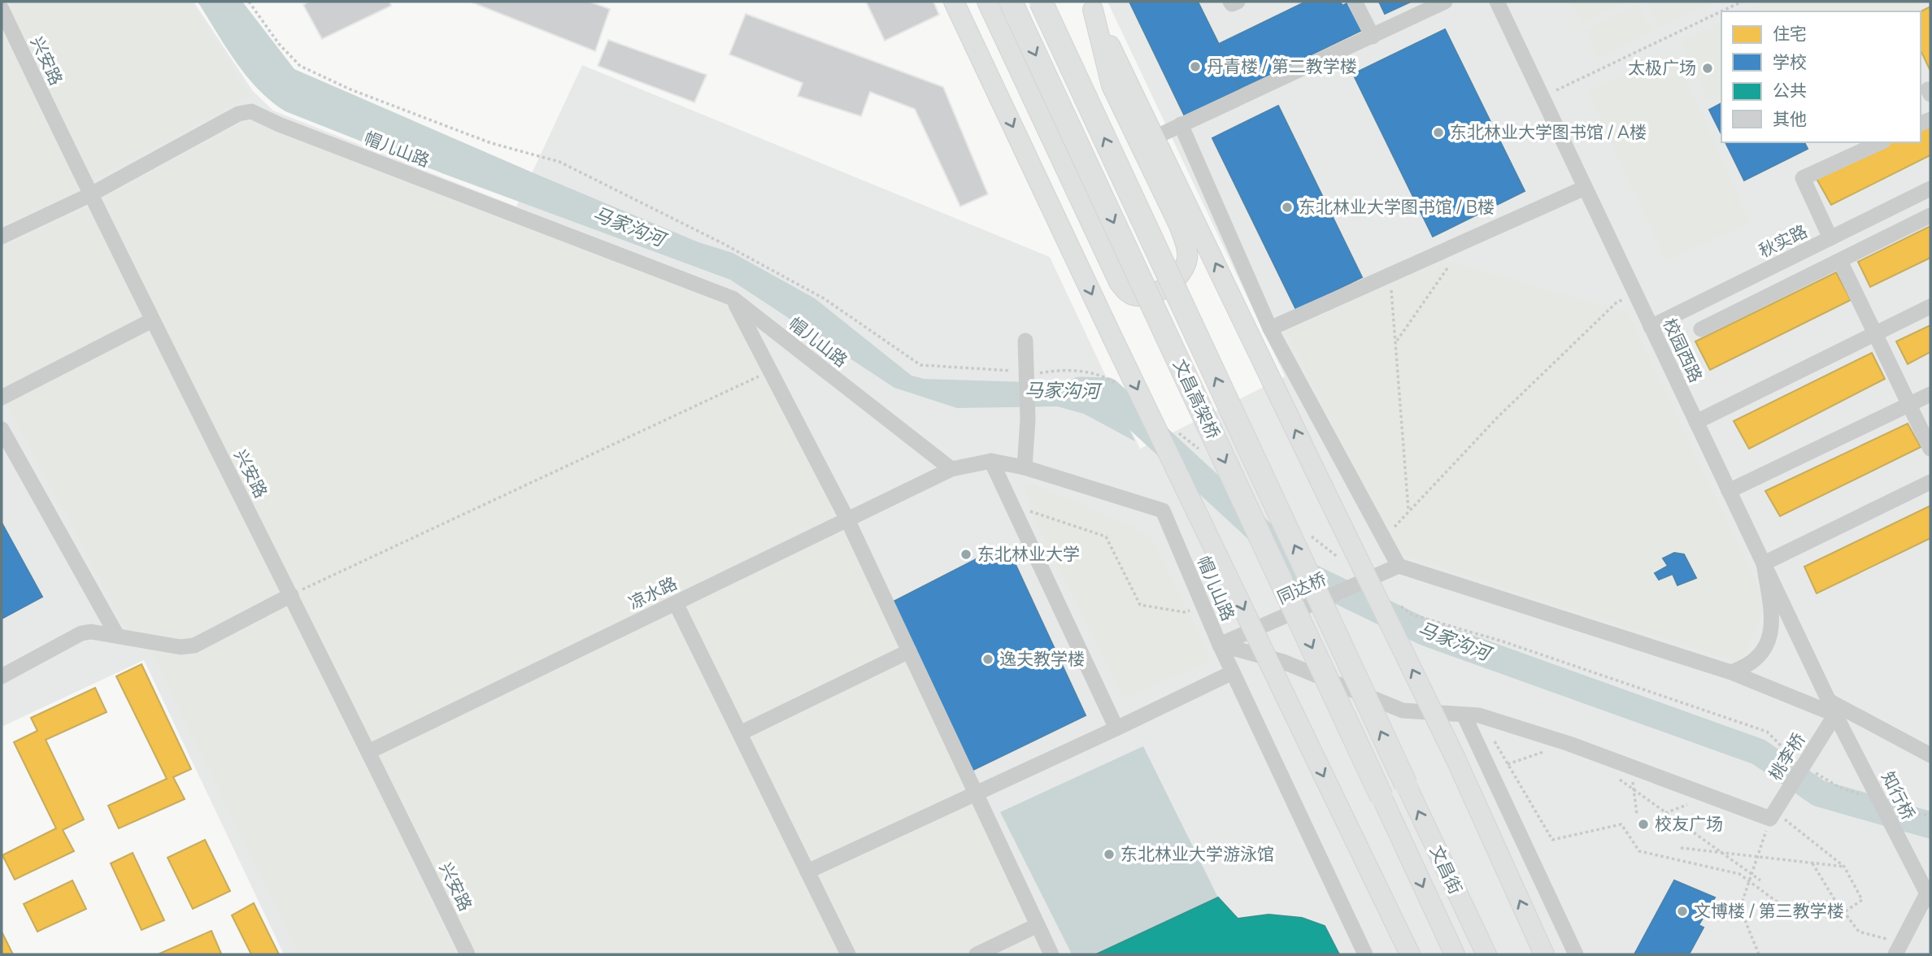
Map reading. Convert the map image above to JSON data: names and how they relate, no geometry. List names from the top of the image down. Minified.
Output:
{"streets":{"highway":["文昌高架桥"],"main road":["文昌街"],"street":["兴安路","帽儿山路","秋实路","校园西路","同达桥","凉水路","桃李桥","知行桥"]},"crossings":[["兴安路","帽儿山路"],["兴安路","凉水路"],["帽儿山路","同达桥"],["帽儿山路","凉水路"],["秋实路","校园西路"],["校园西路","桃李桥"],["校园西路","知行桥"],["文昌高架桥","文昌街"],["桃李桥","知行桥"]],"water":["马家沟河"],"places":["丹青楼 / 第二教学楼","太极广场","东北林业大学图书馆 / A楼","东北林业大学图书馆 / B楼","东北林业大学","逸夫教学楼","校友广场","东北林业大学游泳馆","文博楼 / 第三教学楼"],"legend":["住宅","学校","公共","其他"]}
